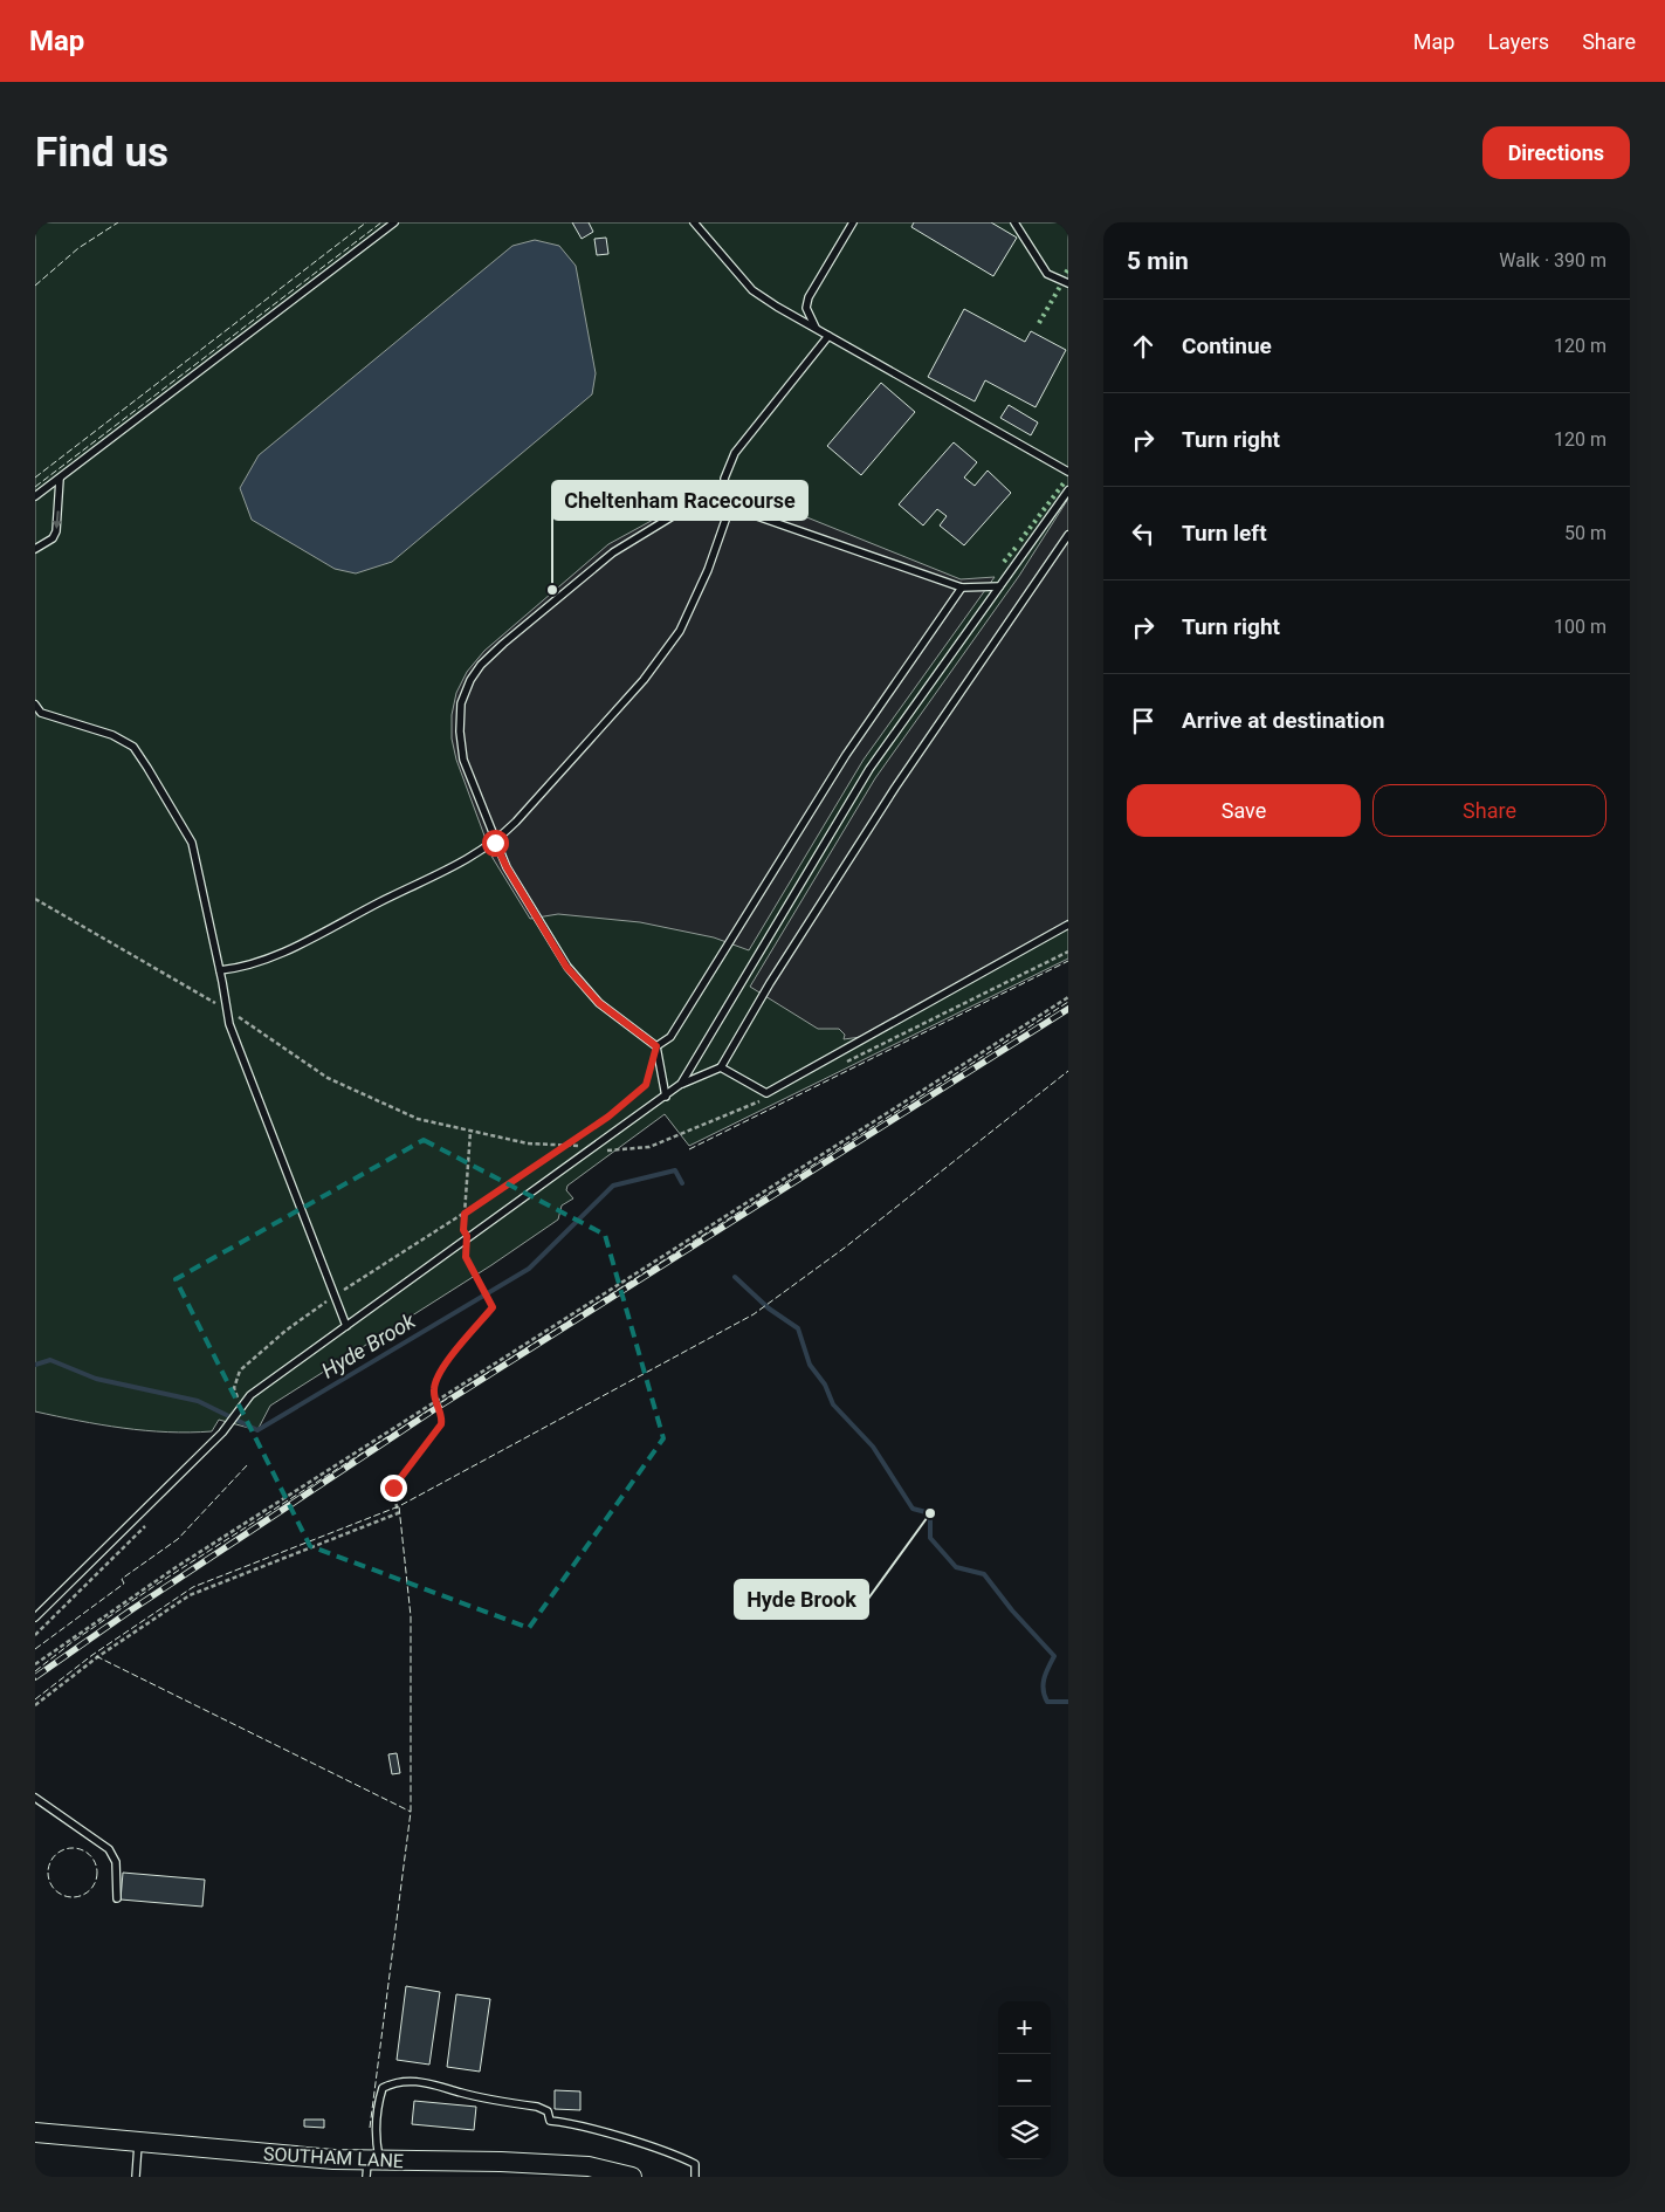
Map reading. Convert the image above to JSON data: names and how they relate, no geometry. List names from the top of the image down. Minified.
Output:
{"streets":{"street":["SOUTHAM LANE"]},"water":["Hyde Brook"],"places":["Cheltenham Racecourse","Hyde Brook"],"page":{"header":"Map","nav":["Map","Layers","Share"],"buttons":["Directions",["Save","Share"]],"title":"Find us","heading":["5 min","Walk · 390 m"],"list":[["Continue","120 m"],["Turn right","120 m"],["Turn left","50 m"],["Turn right","100 m"],"Arrive at destination"],"map_buttons":["+","−"]}}
